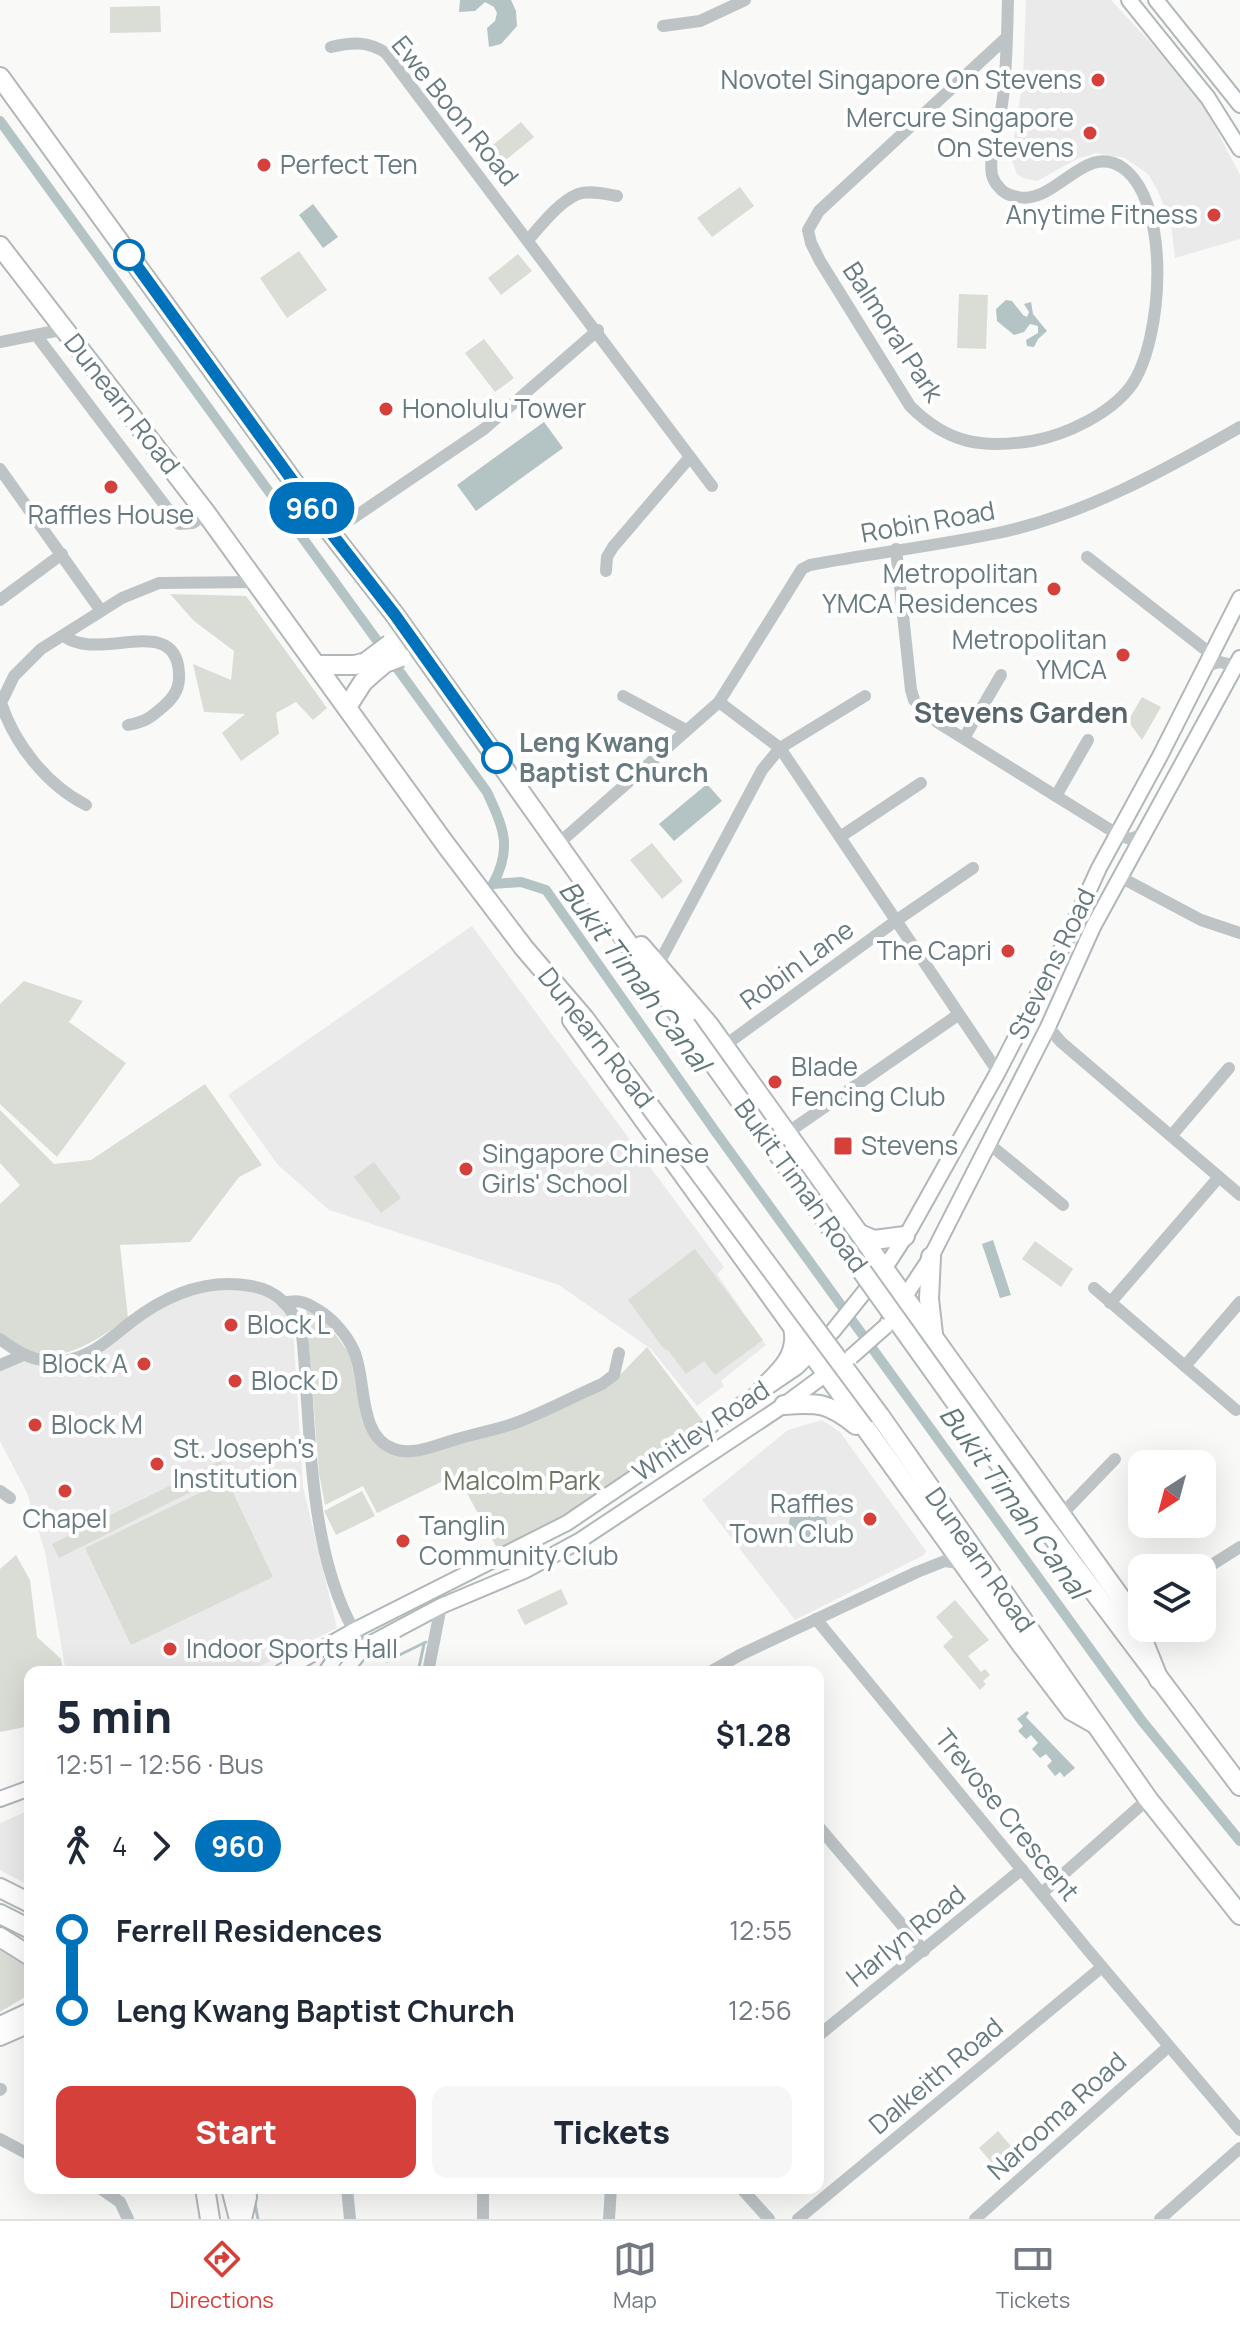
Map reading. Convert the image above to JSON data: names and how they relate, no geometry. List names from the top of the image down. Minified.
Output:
{"streets":{"highway":["Dunearn Road","Bukit Timah Road"],"main road":["Stevens Road","Whitley Road"],"street":["Ewe Boon Road","Balmoral Park","Robin Road","Robin Lane","Trevose Crescent","Harlyn Road","Dalkeith Road","Narooma Road"]},"crossings":[["Robin Road","Bukit Timah Road"],["Stevens Road","Whitley Road"],["Trevose Crescent","Harlyn Road"],["Trevose Crescent","Dalkeith Road"],["Trevose Crescent","Narooma Road"]],"districts":["Stevens Garden"],"water":["Bukit Timah Canal"],"parks":["Malcolm Park"],"places":{"other":["Novotel Singapore On Stevens","Mercure Singapore On Stevens","Perfect Ten","Anytime Fitness","Honolulu Tower","Raffles House","Metropolitan YMCA Residences","Metropolitan YMCA","Leng Kwang Baptist Church","The Capri","Blade Fencing Club","Singapore Chinese Girls' School","Block L","Block A","Block D","Block M","St. Joseph's Institution","Chapel","Raffles Town Club","Tanglin Community Club","Indoor Sports Hall"],"transit":["Stevens"]},"lines":["bus line 960"],"north":"bottom left","page":{"on_map":"960","heading":["5 min","12:51 – 12:56 · Bus","$1.28"],"legs":["4","960"],"list":[{"name":"Ferrell Residences","value":"12:55"},{"name":"Leng Kwang Baptist Church","value":"12:56"}],"buttons":["Start","Tickets"],"tabs":["Directions","Map","Tickets"]}}
